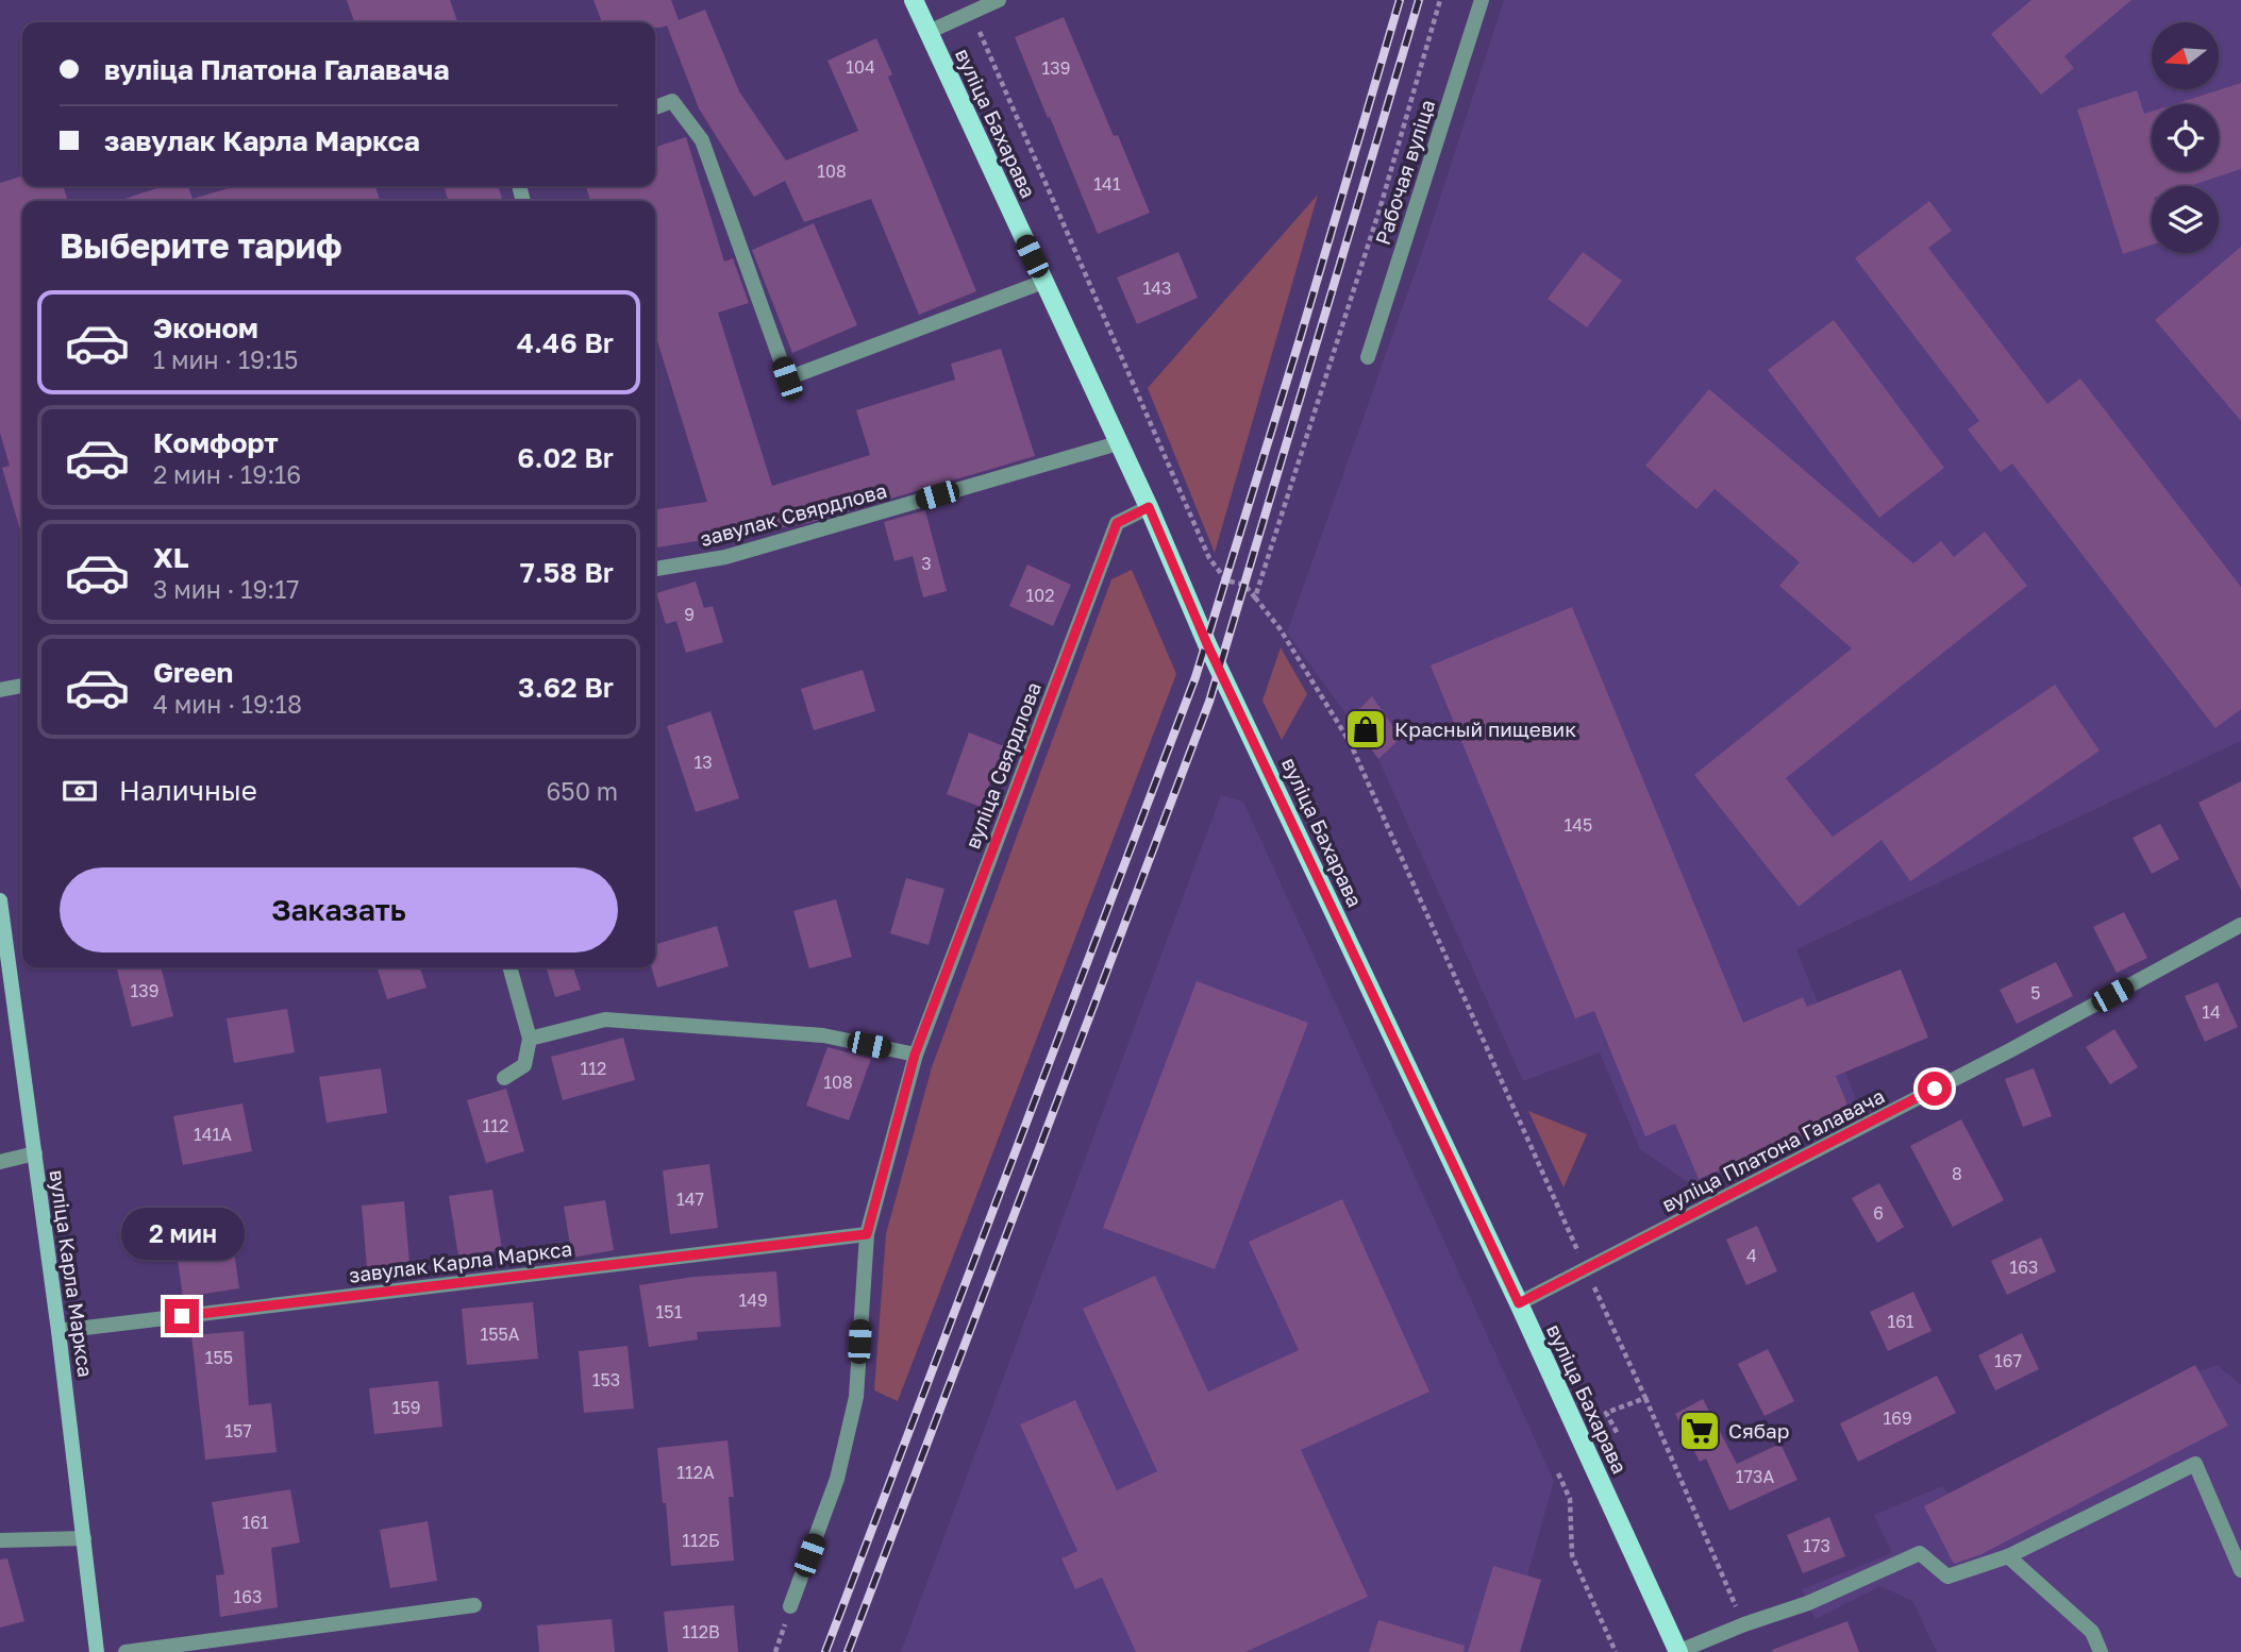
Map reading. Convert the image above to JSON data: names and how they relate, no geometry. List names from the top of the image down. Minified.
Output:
{"streets":{"main road":["вуліца Бахарава","вуліца Карла Маркса"],"street":["Рабочая вуліца","завулак Свярдлова","вуліца Свярдлова","вуліца Платона Галавача","завулак Карла Маркса"]},"crossings":[["вуліца Бахарава","завулак Свярдлова"],["вуліца Бахарава","вуліца Свярдлова"],["вуліца Бахарава","вуліца Платона Галавача"],["вуліца Свярдлова","завулак Карла Маркса"],["завулак Карла Маркса","вуліца Карла Маркса"]],"places":{"shop":["Красный пищевик"],"supermarket":["Сябар"]},"house_numbers":["104","139","108","141","143","3","102","9","13","145","139","5","14","112","108","112","141А","8","147","6","4","163","149","151","161","155А","155","167","153","159","169","157","112А","173А","161","112Б","173","163","112В"],"north":"left","page":{"banner":["вуліца Платона Галавача","завулак Карла Маркса"],"heading":"Выберите тариф","list":[{"name":"Эконом","note":"1 мин · 19:15","value":"4.46 Br"},{"name":"Комфорт","note":"2 мин · 19:16","value":"6.02 Br"},{"name":"XL","note":"3 мин · 19:17","value":"7.58 Br"},{"name":"Green","note":"4 мин · 19:18","value":"3.62 Br"}],"pay":["Наличные","650 m"],"buttons":"Заказать","bubble":"2 мин"}}
